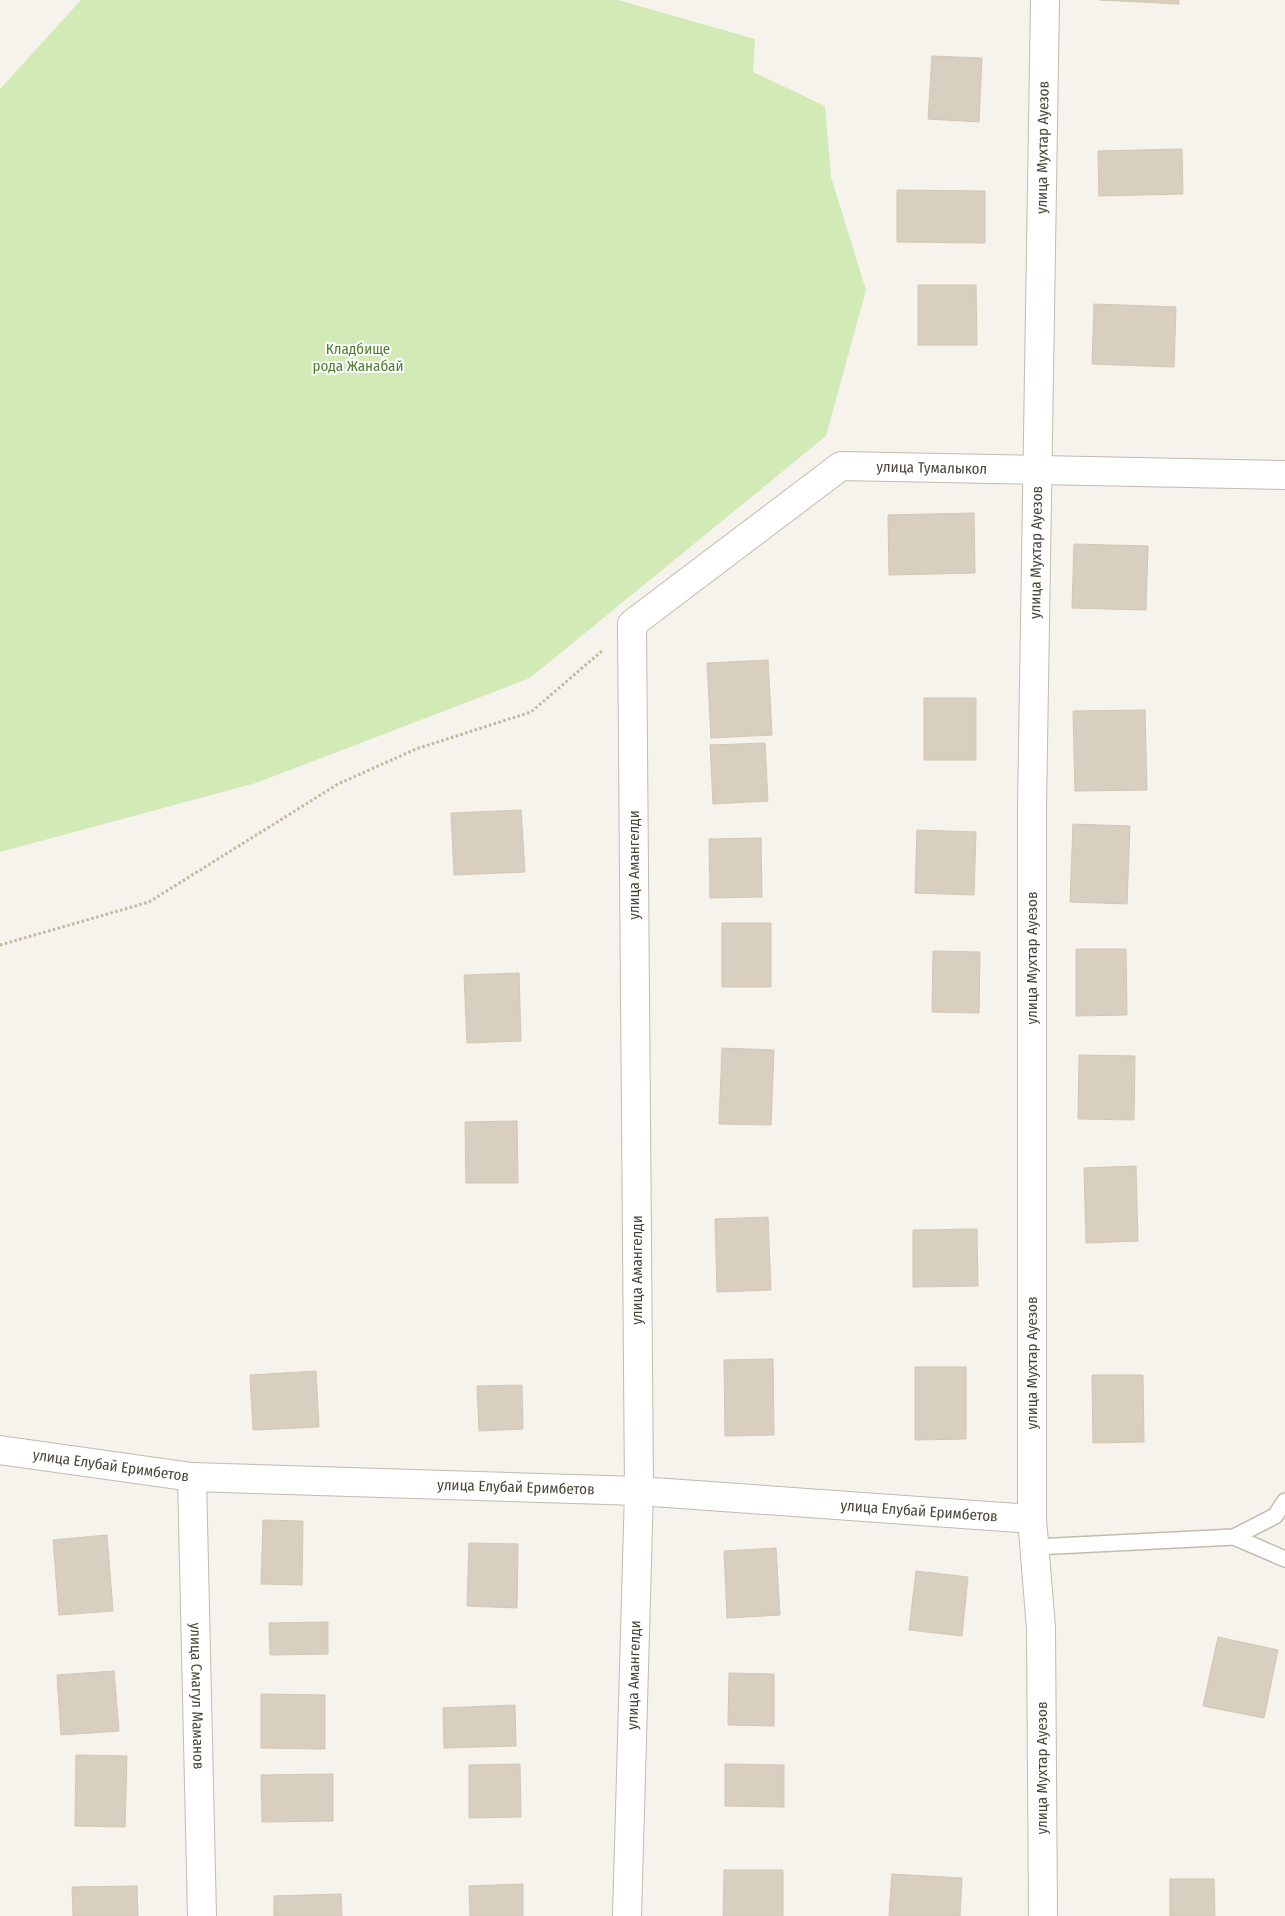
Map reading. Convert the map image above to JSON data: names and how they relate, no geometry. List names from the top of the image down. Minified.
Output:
{"streets":{"street":["улица Мухтар Ауезов","улица Тумалыкол","улица Амангелди","улица Елубай Еримбетов","улица Смагул Маманов"]},"crossings":[["улица Мухтар Ауезов","улица Тумалыкол"],["улица Мухтар Ауезов","улица Елубай Еримбетов"],["улица Тумалыкол","улица Амангелди"],["улица Амангелди","улица Елубай Еримбетов"],["улица Елубай Еримбетов","улица Смагул Маманов"]],"parks":["Кладбище рода Жанабай"]}
